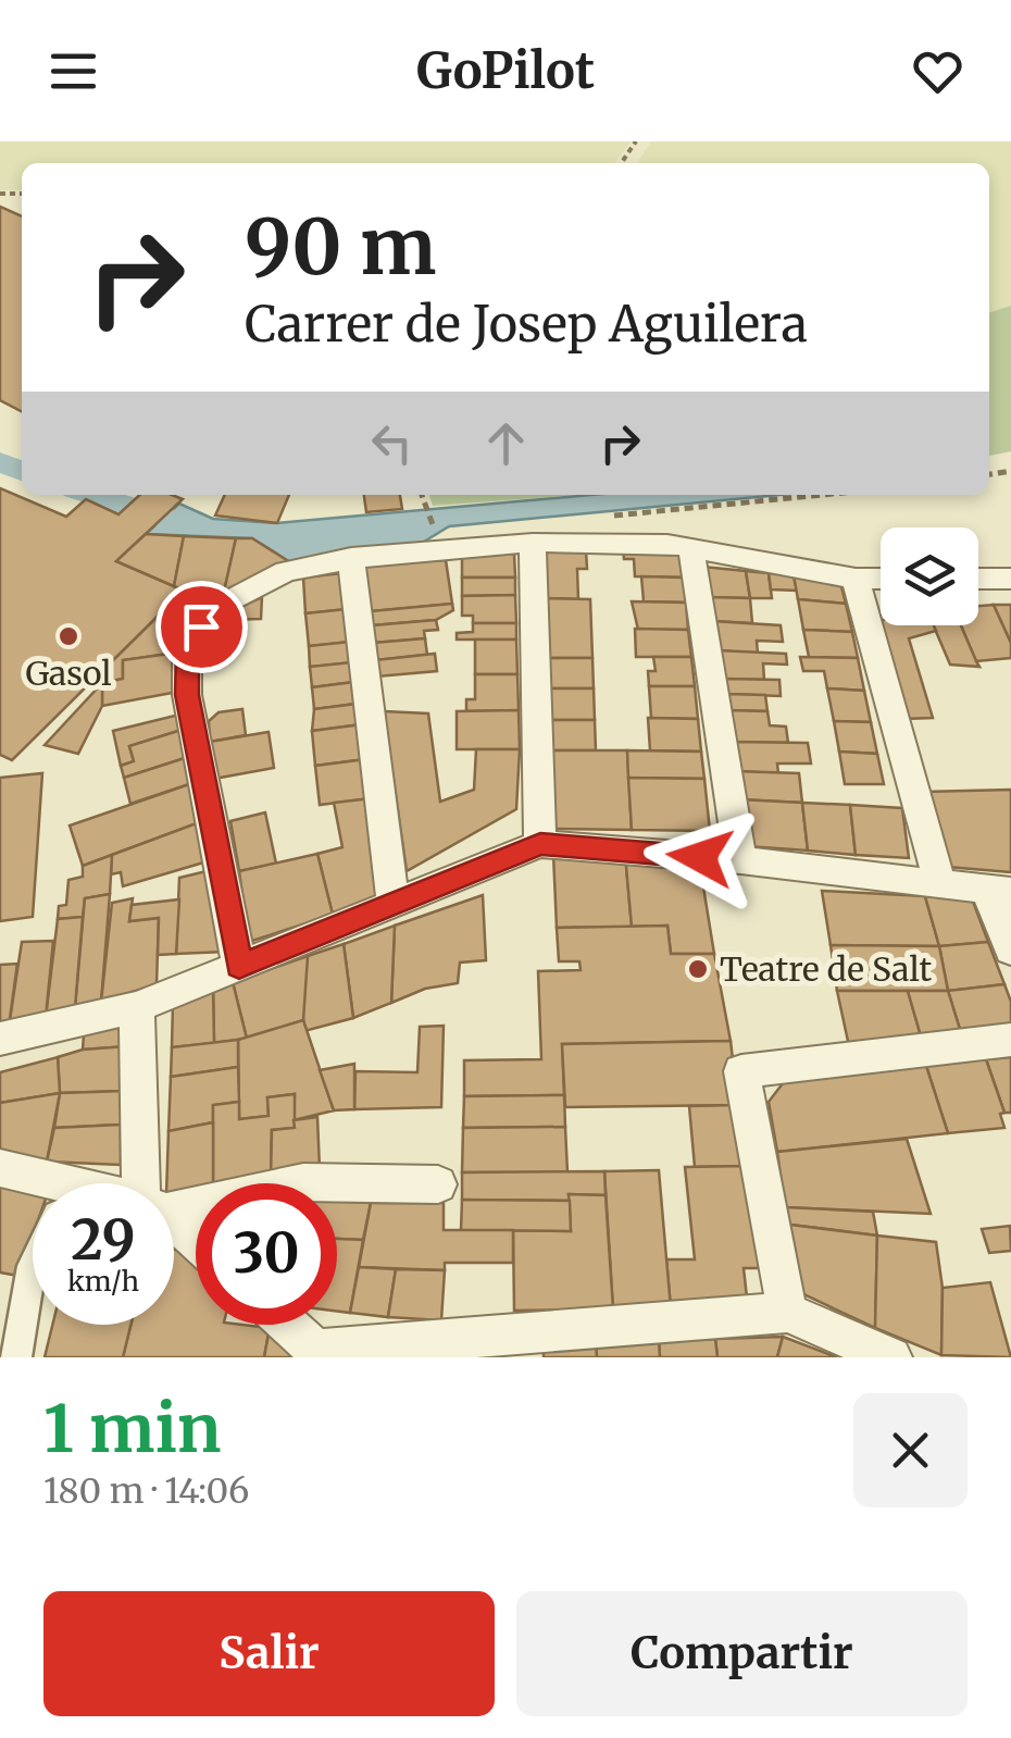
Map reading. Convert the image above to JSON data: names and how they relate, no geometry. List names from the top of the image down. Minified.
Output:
{"places":["Gasol","Teatre de Salt"],"page":{"header":"GoPilot","turn":["90 m","Carrer de Josep Aguilera"],"speed":"29 km/h","limit":"30","heading":["1 min","180 m · 14:06"],"buttons":["Salir","Compartir"]}}
